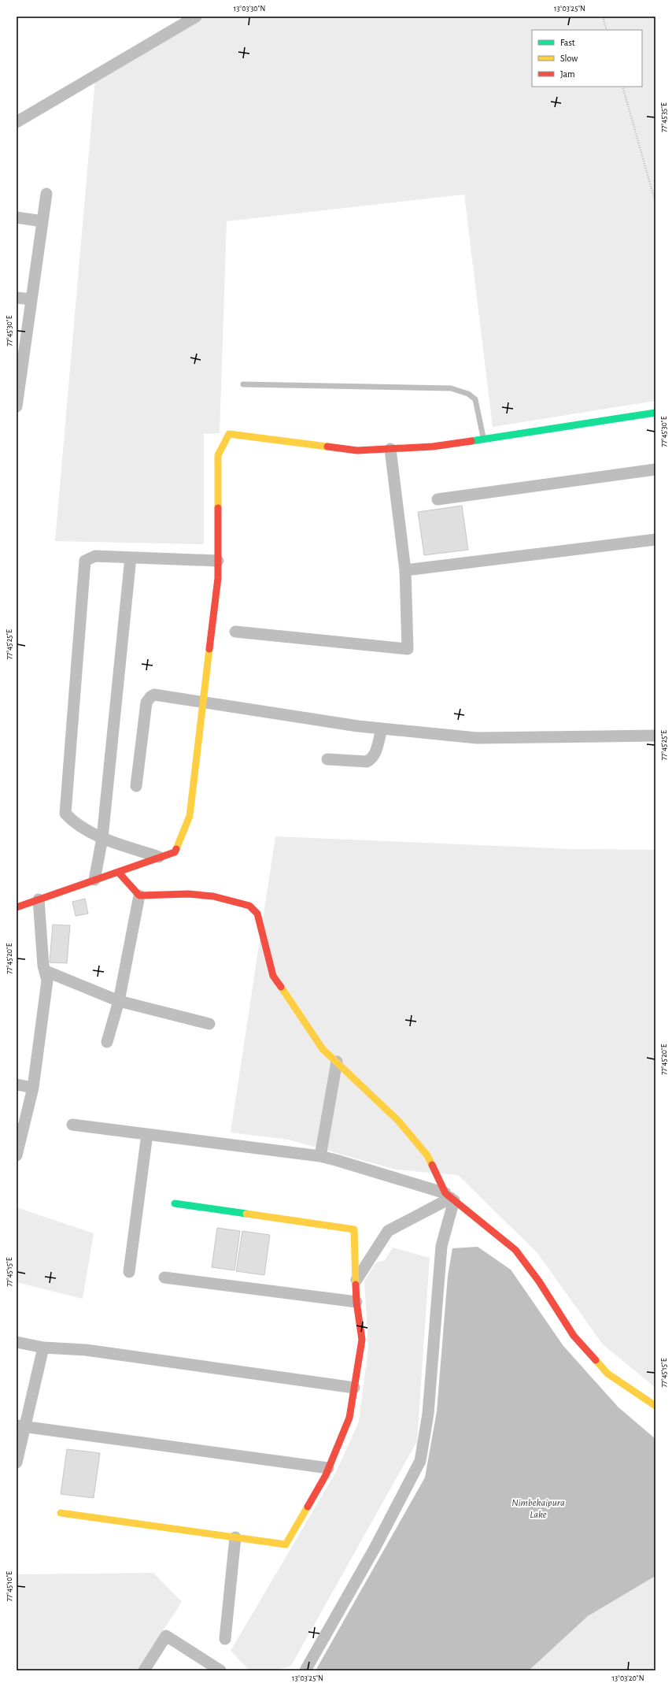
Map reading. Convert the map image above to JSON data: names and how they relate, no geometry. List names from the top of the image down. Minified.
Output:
{"water":["Nimbekaipura Lake"],"legend":["Fast","Slow","Jam"],"coordinates":["13°03'30\"N","13°03'25\"N","77°45'35\"E","77°45'30\"E","77°45'25\"E","77°45'20\"E","77°45'15\"E","77°45'10\"E","13°03'20\"N"]}
